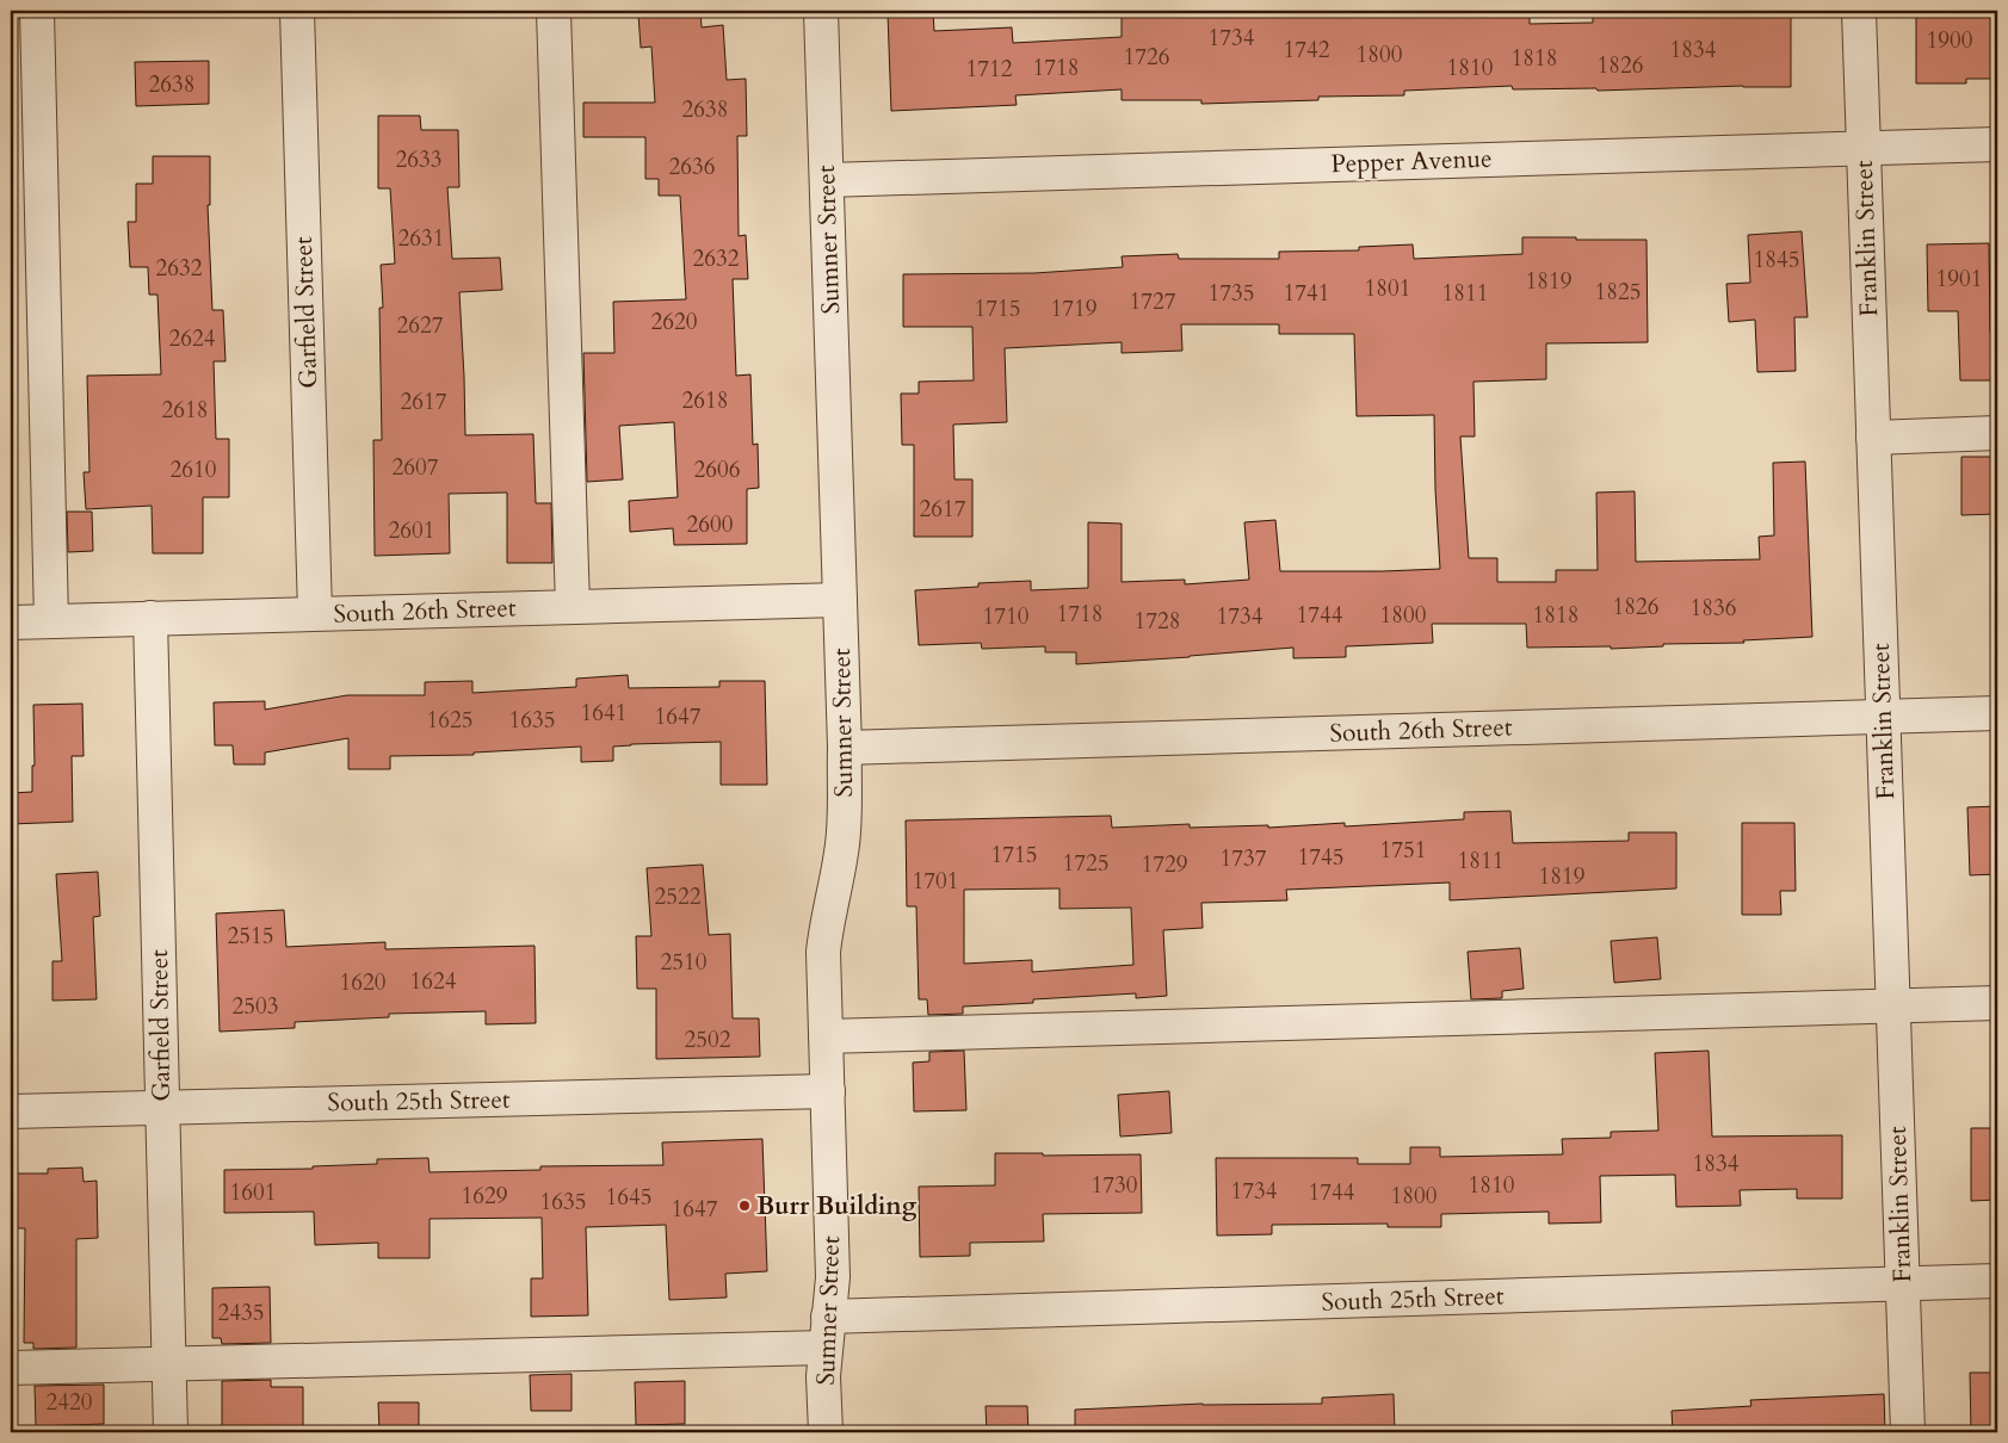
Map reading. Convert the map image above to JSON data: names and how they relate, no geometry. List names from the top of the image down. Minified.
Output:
{"streets":{"street":["Pepper Avenue","Franklin Street","Sumner Street","Garfield Street","South 26th Street","South 25th Street"]},"crossings":[["Pepper Avenue","Franklin Street"],["Pepper Avenue","Sumner Street"],["Franklin Street","South 26th Street"],["Franklin Street","South 25th Street"],["Sumner Street","South 26th Street"],["Sumner Street","South 25th Street"],["Garfield Street","South 26th Street"],["Garfield Street","South 25th Street"]],"places":["Burr Building"],"house_numbers":["1734","1900","1742","1834","1800","1726","1818","1826","1718","1810","1712","2638","2638","2633","2636","2631","2632","1845","2632","1901","1819","1801","1825","1735","1741","1811","1727","1715","1719","2620","2627","2624","2618","2617","2618","2607","2610","2606","2617","2600","2601","1826","1836","1718","1744","1800","1818","1710","1734","1728","1641","1647","1625","1635","1751","1715","1745","1737","1811","1725","1729","1819","1701","2522","2515","2510","1624","1620","2503","2502","1834","1730","1810","1734","1601","1744","1629","1800","1645","1635","1647","2435","2420"]}
